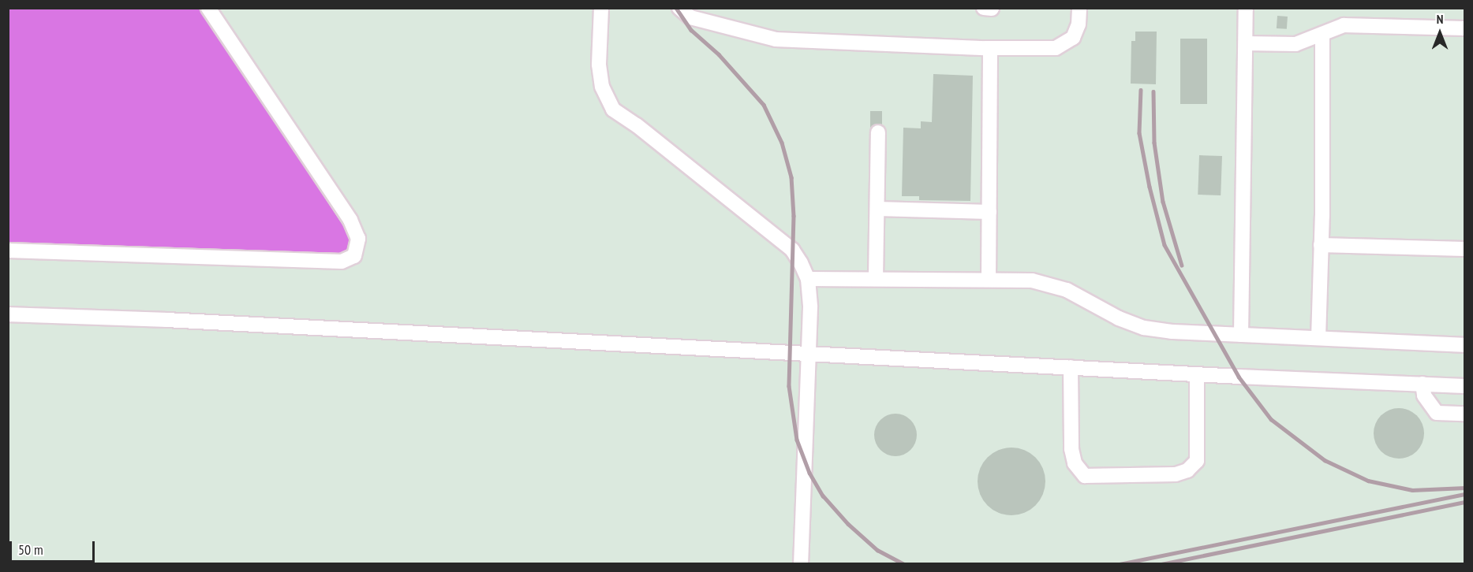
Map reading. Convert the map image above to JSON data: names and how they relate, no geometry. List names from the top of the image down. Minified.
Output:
{"scale_bar":"50 m","north":"top"}
